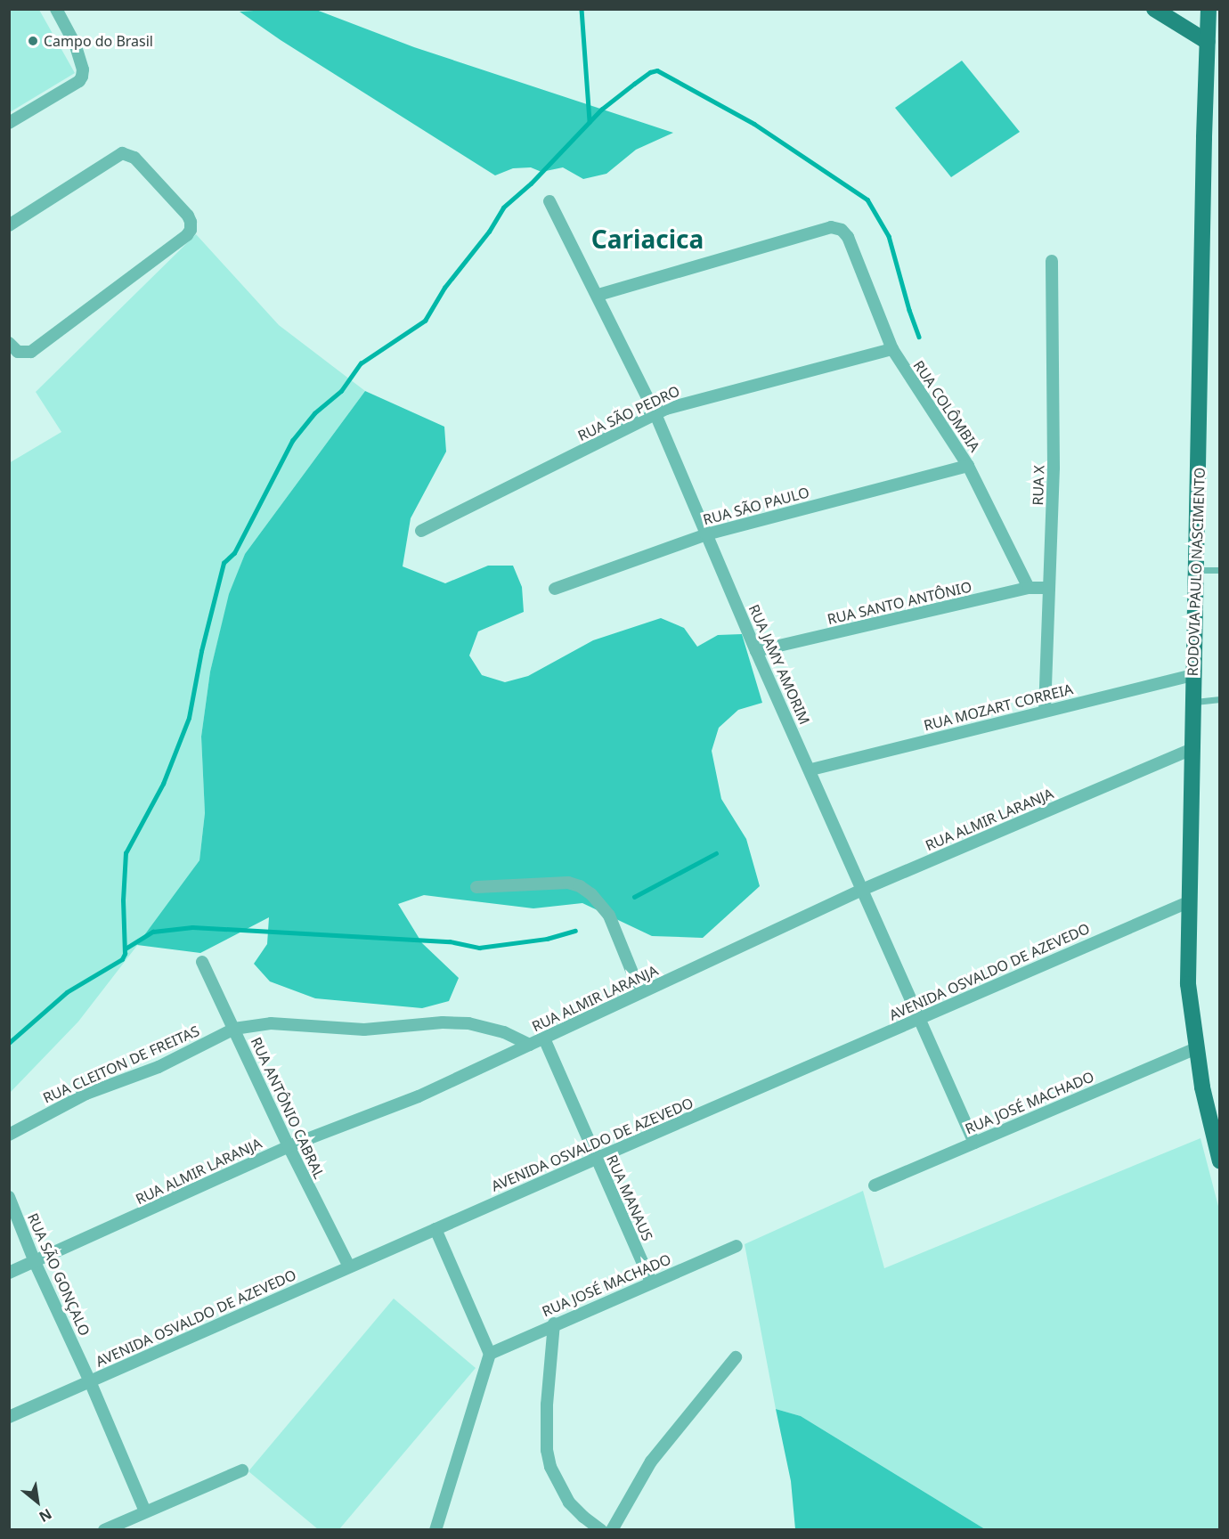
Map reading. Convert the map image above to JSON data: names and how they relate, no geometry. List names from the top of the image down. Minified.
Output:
{"streets":{"main road":["RODOVIA PAULO NASCIMENTO"],"street":["RUA COLÔMBIA","RUA SÃO PEDRO","RUA X","RUA SÃO PAULO","RUA SANTO ANTÔNIO","RUA JAMY AMORIM","RUA MOZART CORREIA","RUA ALMIR LARANJA","AVENIDA OSVALDO DE AZEVEDO","RUA CLEITON DE FREITAS","RUA JOSÉ MACHADO","RUA ANTÔNIO CABRAL","RUA MANAUS","RUA SÃO GONÇALO"]},"crossings":[["RUA COLÔMBIA","RUA SÃO PEDRO"],["RUA COLÔMBIA","RUA SÃO PAULO"],["RUA COLÔMBIA","RUA SANTO ANTÔNIO"],["RUA COLÔMBIA","RUA JAMY AMORIM"],["RUA SÃO PEDRO","RUA JAMY AMORIM"],["RUA X","RUA SANTO ANTÔNIO"],["RUA X","RUA MOZART CORREIA"],["RUA SÃO PAULO","RUA JAMY AMORIM"],["RODOVIA PAULO NASCIMENTO","RUA MOZART CORREIA"],["RODOVIA PAULO NASCIMENTO","RUA ALMIR LARANJA"],["RODOVIA PAULO NASCIMENTO","AVENIDA OSVALDO DE AZEVEDO"],["RODOVIA PAULO NASCIMENTO","RUA JOSÉ MACHADO"],["RUA SANTO ANTÔNIO","RUA JAMY AMORIM"],["RUA JAMY AMORIM","RUA MOZART CORREIA"],["RUA JAMY AMORIM","RUA ALMIR LARANJA"],["RUA JAMY AMORIM","AVENIDA OSVALDO DE AZEVEDO"],["RUA JAMY AMORIM","RUA JOSÉ MACHADO"],["RUA ALMIR LARANJA","RUA CLEITON DE FREITAS"],["RUA ALMIR LARANJA","RUA ANTÔNIO CABRAL"],["RUA ALMIR LARANJA","RUA MANAUS"],["RUA ALMIR LARANJA","RUA SÃO GONÇALO"],["AVENIDA OSVALDO DE AZEVEDO","RUA ANTÔNIO CABRAL"],["AVENIDA OSVALDO DE AZEVEDO","RUA MANAUS"],["AVENIDA OSVALDO DE AZEVEDO","RUA SÃO GONÇALO"],["RUA CLEITON DE FREITAS","RUA ANTÔNIO CABRAL"],["RUA JOSÉ MACHADO","RUA MANAUS"]],"districts":["Cariacica"],"places":["Campo do Brasil"],"north":"bottom right"}
